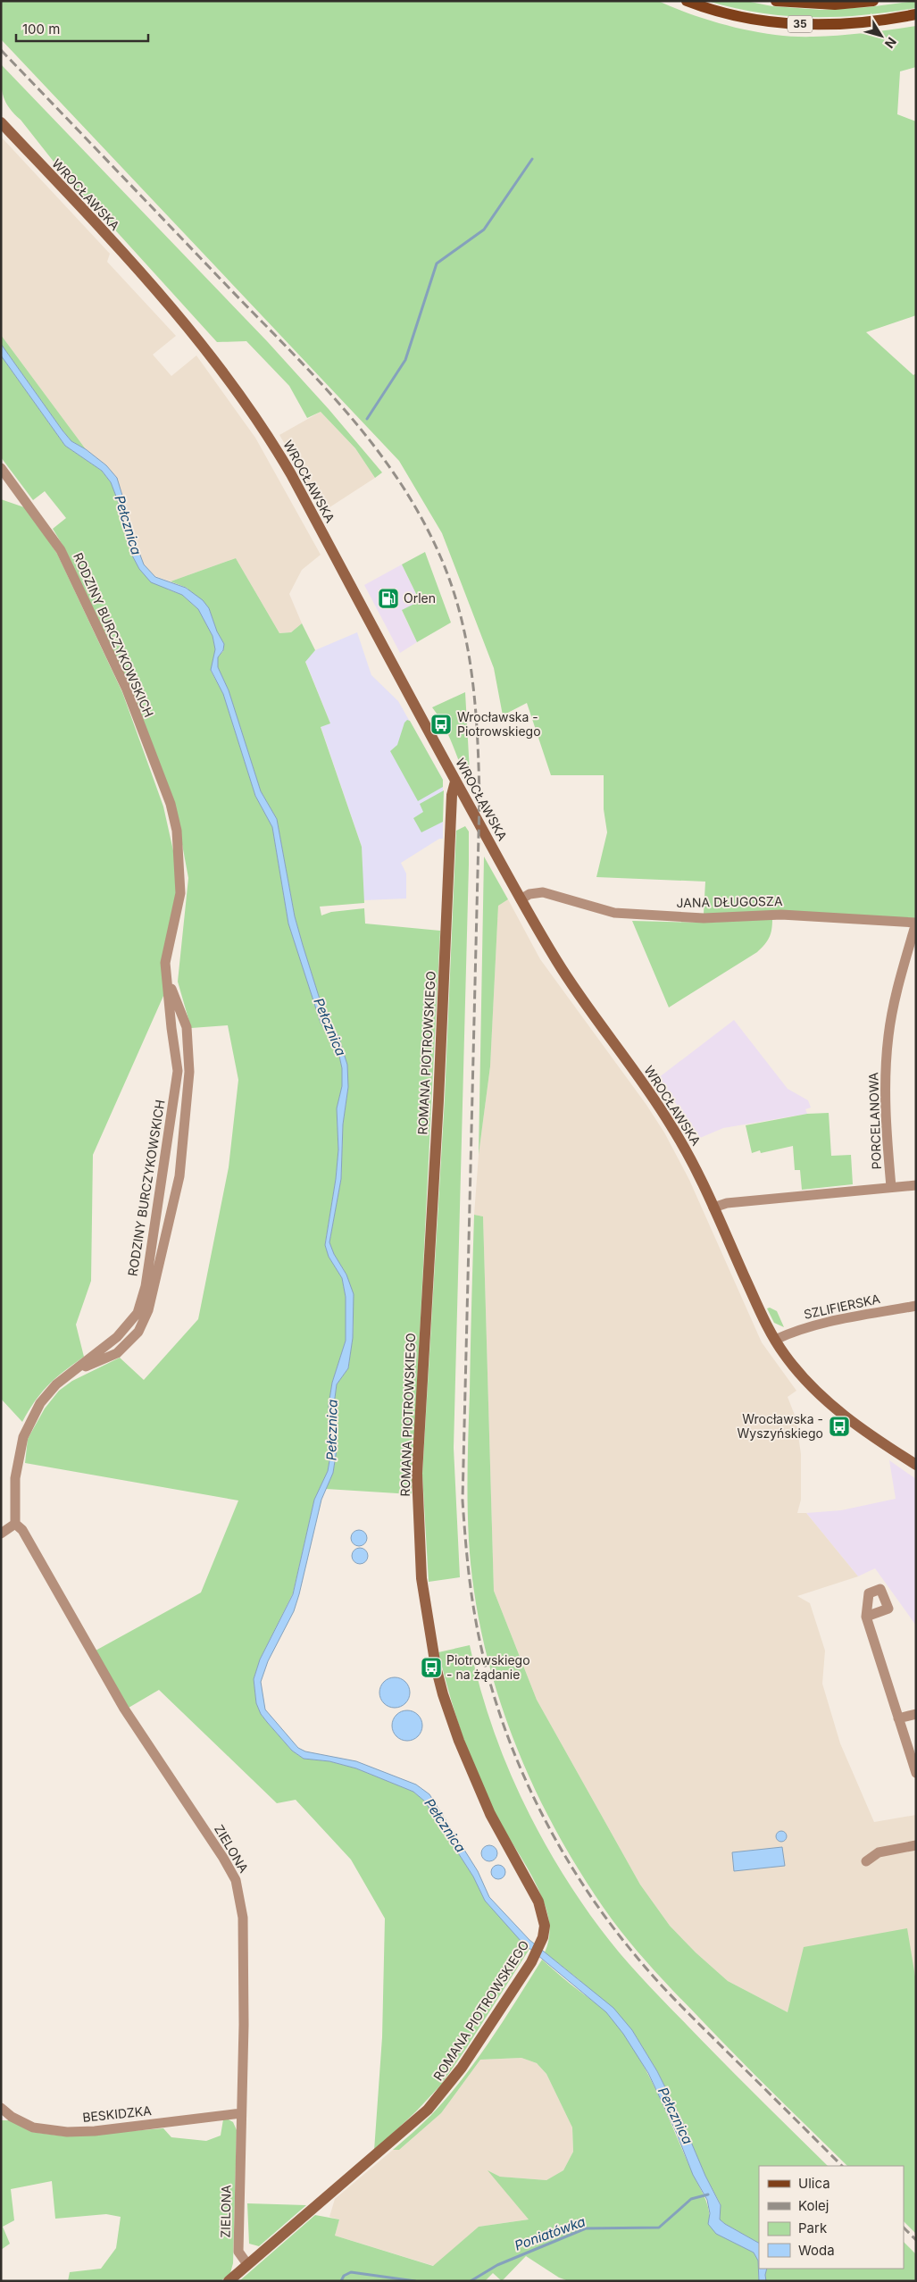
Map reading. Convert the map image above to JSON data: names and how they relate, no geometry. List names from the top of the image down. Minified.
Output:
{"streets":{"main road":["35"],"street":["WROCŁAWSKA","RODZINY BURCZYKOWSKICH","JANA DŁUGOSZA","ROMANA PIOTROWSKIEGO","PORCELANOWA","SZLIFIERSKA","ZIELONA","BESKIDZKA"]},"crossings":[["WROCŁAWSKA","JANA DŁUGOSZA"],["WROCŁAWSKA","ROMANA PIOTROWSKIEGO"],["WROCŁAWSKA","SZLIFIERSKA"],["RODZINY BURCZYKOWSKICH","ZIELONA"],["JANA DŁUGOSZA","PORCELANOWA"],["ROMANA PIOTROWSKIEGO","ZIELONA"],["ZIELONA","BESKIDZKA"]],"water":["Pełcznica","Poniatówka"],"places":{"fuel station":["Orlen"],"bus stop":["Wrocławska - Piotrowskiego","Wrocławska - Wyszyńskiego","Piotrowskiego - na żądanie"]},"legend":["Ulica","Kolej","Park","Woda"],"scale_bar":"100 m","north":"bottom right"}
